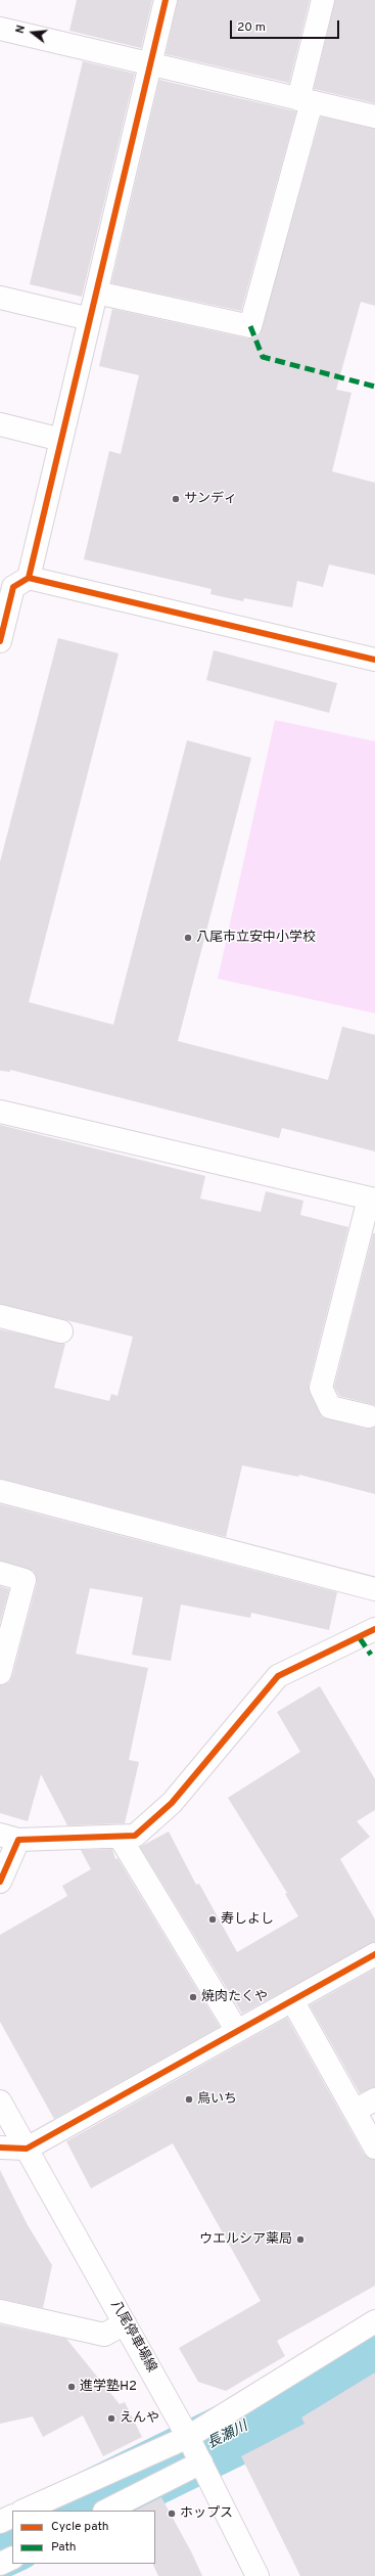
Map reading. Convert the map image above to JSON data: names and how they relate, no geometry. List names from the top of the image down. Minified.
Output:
{"streets":{"street":["八尾停車場線"]},"water":["長瀬川"],"places":["サンディ","八尾市立安中小学校","寿しよし","焼肉たくや","鳥いち","ウエルシア薬局","進学塾H2","えんや","ホップス"],"legend":["Cycle path","Path"],"scale_bar":"20 m","north":"left"}
